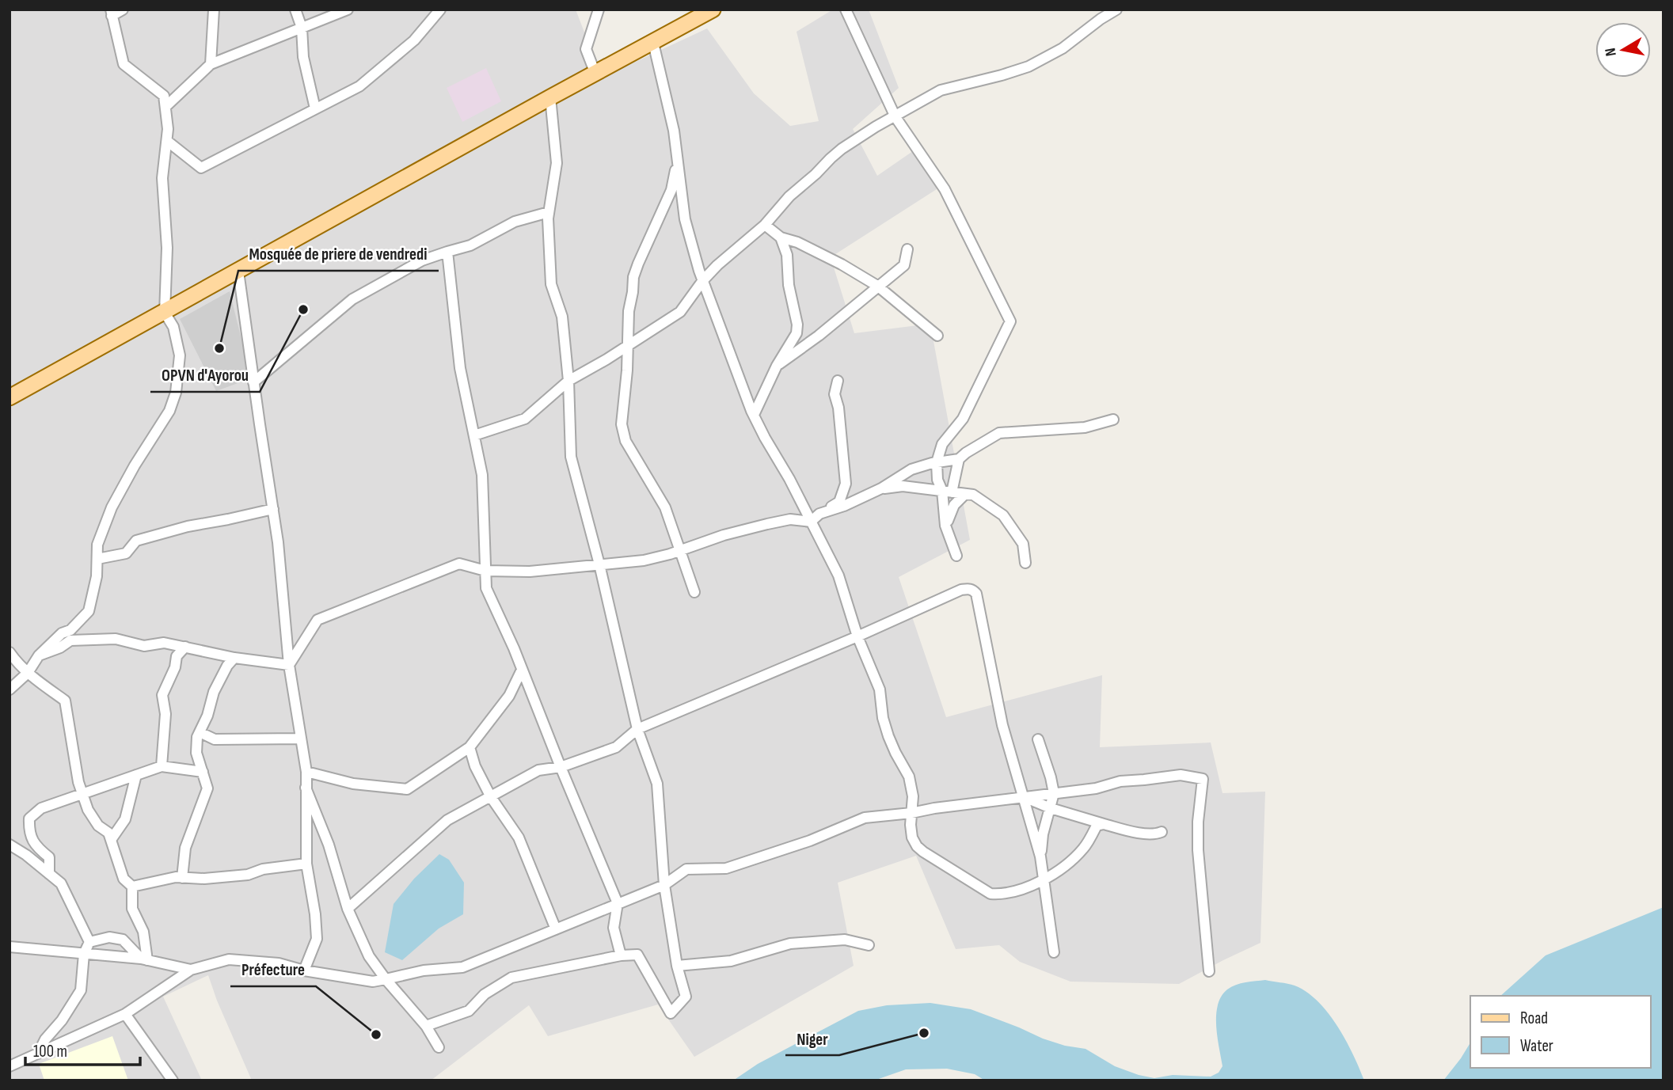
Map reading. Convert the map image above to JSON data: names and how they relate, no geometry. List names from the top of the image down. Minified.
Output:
{"places":["OPVN d'Ayorou","Mosquée de priere de vendredi","Niger","Préfecture"],"legend":["Road","Water"],"scale_bar":"100 m","north":"left"}
